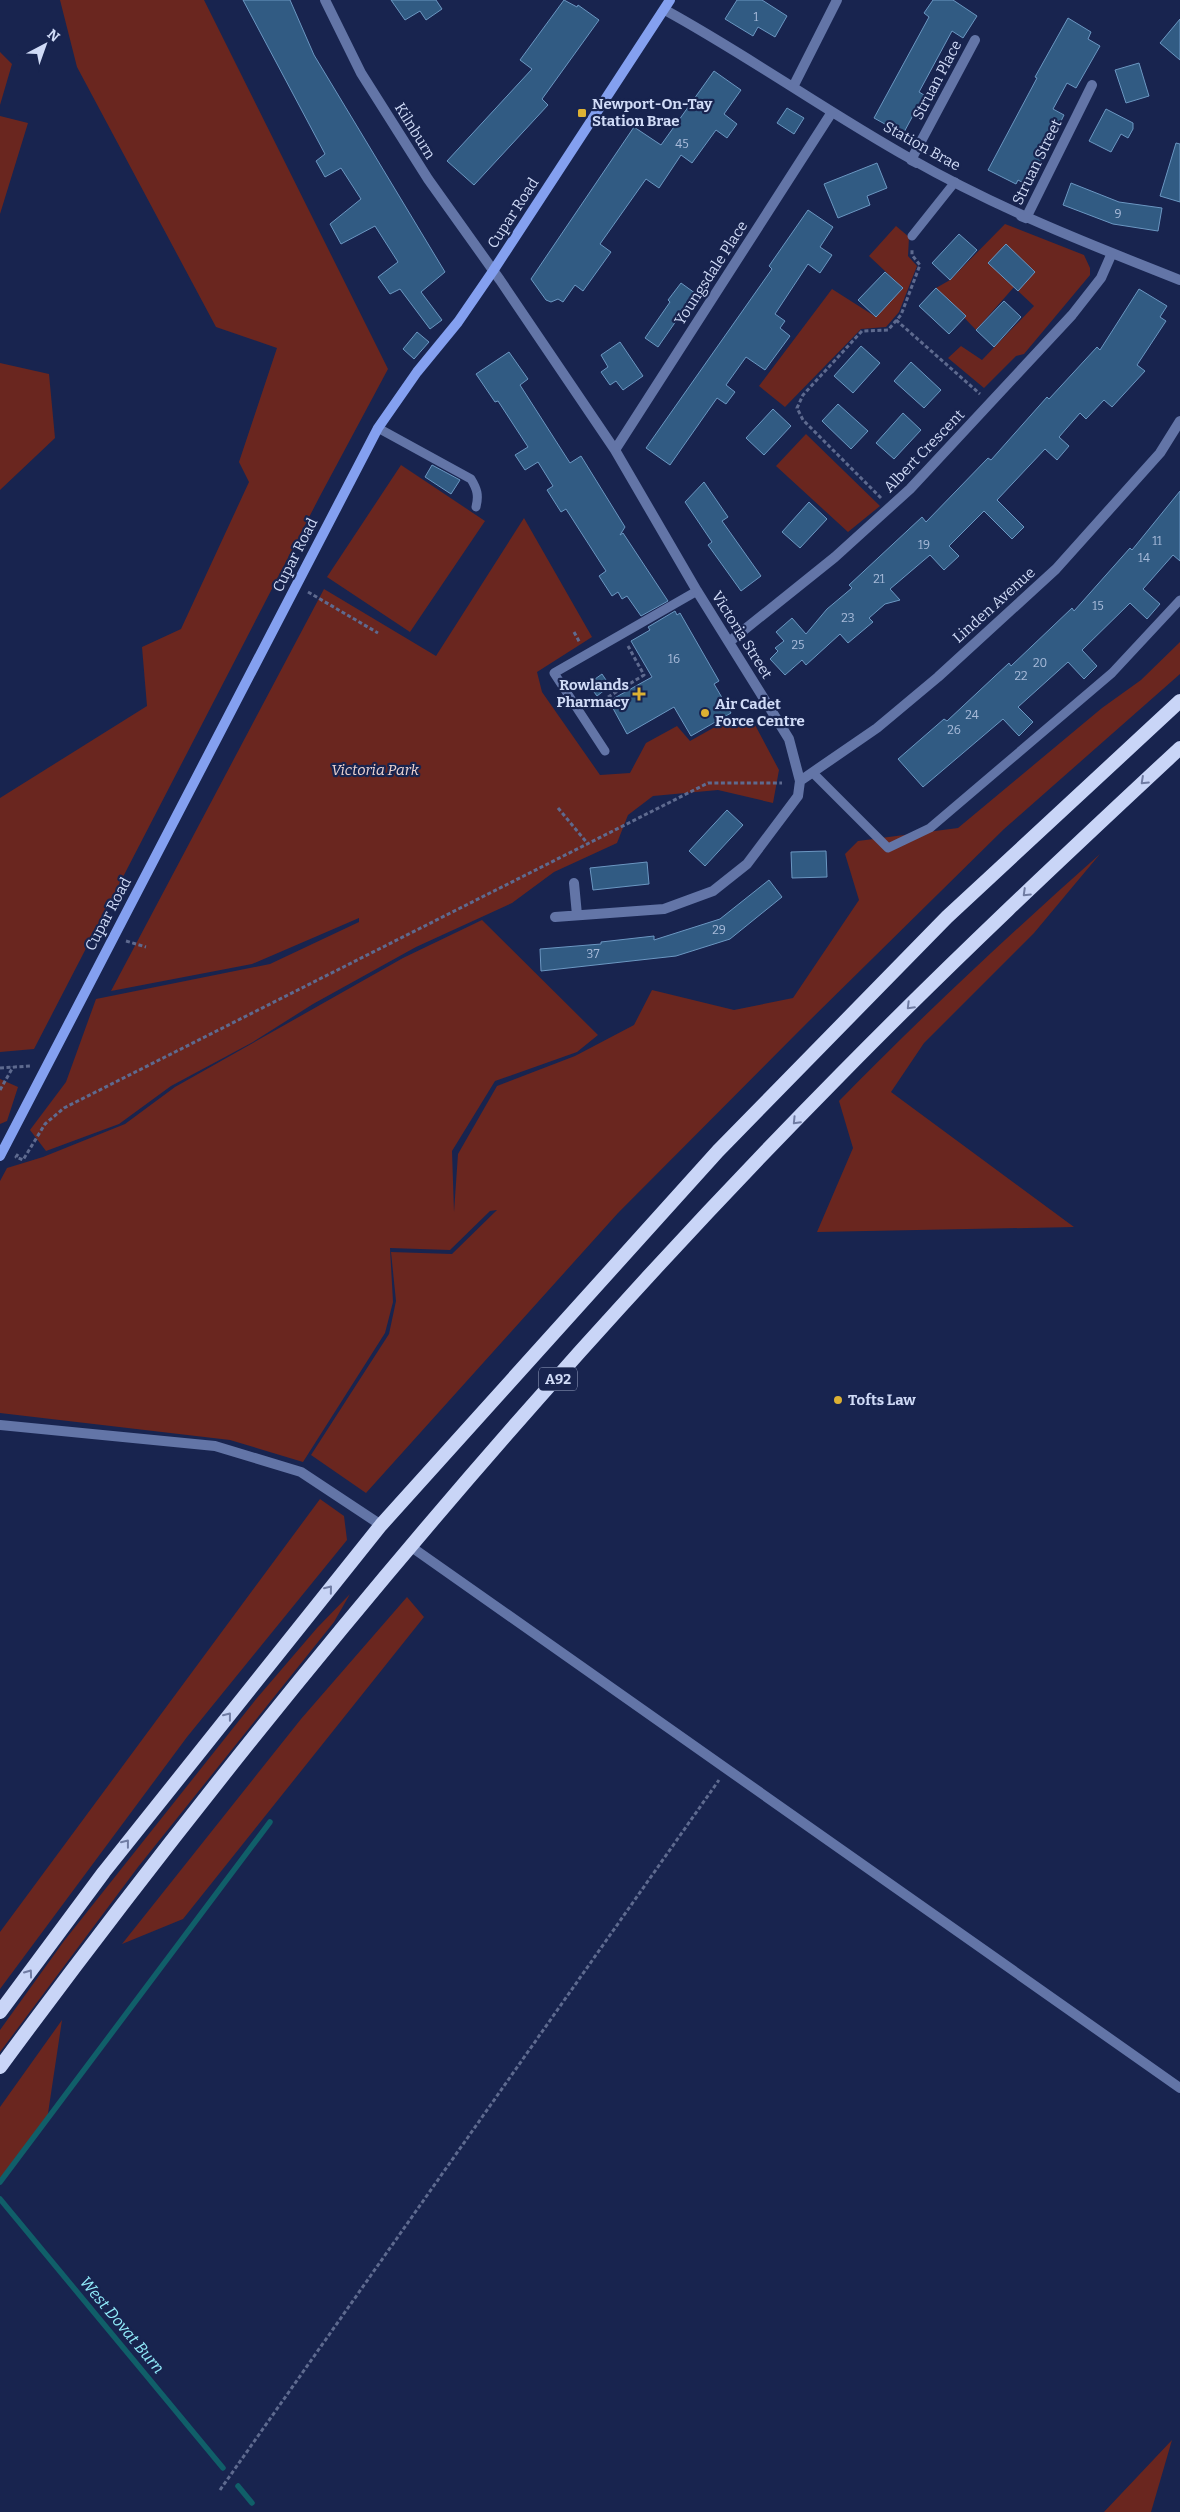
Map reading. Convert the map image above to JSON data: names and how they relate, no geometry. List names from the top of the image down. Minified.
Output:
{"streets":{"highway":["A92"],"main road":["Cupar Road"],"street":["Struan Place","Kilnburn","Station Brae","Struan Street","Youngsdale Place","Albert Crescent","Linden Avenue","Victoria Street"]},"crossings":[["Struan Place","Station Brae"],["Struan Place","Struan Street"],["Kilnburn","Cupar Road"],["Kilnburn","Victoria Street"],["Station Brae","Struan Street"],["Station Brae","Cupar Road"],["Station Brae","Youngsdale Place"],["Station Brae","Albert Crescent"],["Cupar Road","Victoria Street"],["Youngsdale Place","Victoria Street"],["Albert Crescent","Victoria Street"],["Linden Avenue","Victoria Street"]],"water":["West Dovat Burn"],"parks":["Victoria Park"],"places":{"transit":["Newport-On-Tay Station Brae"],"health":["Rowlands Pharmacy"],"other":["Air Cadet Force Centre","Tofts Law"]},"house_numbers":["1","45","9","11","19","14","21","15","23","25","16","20","22","24","26","29","37"],"north":"top right"}
